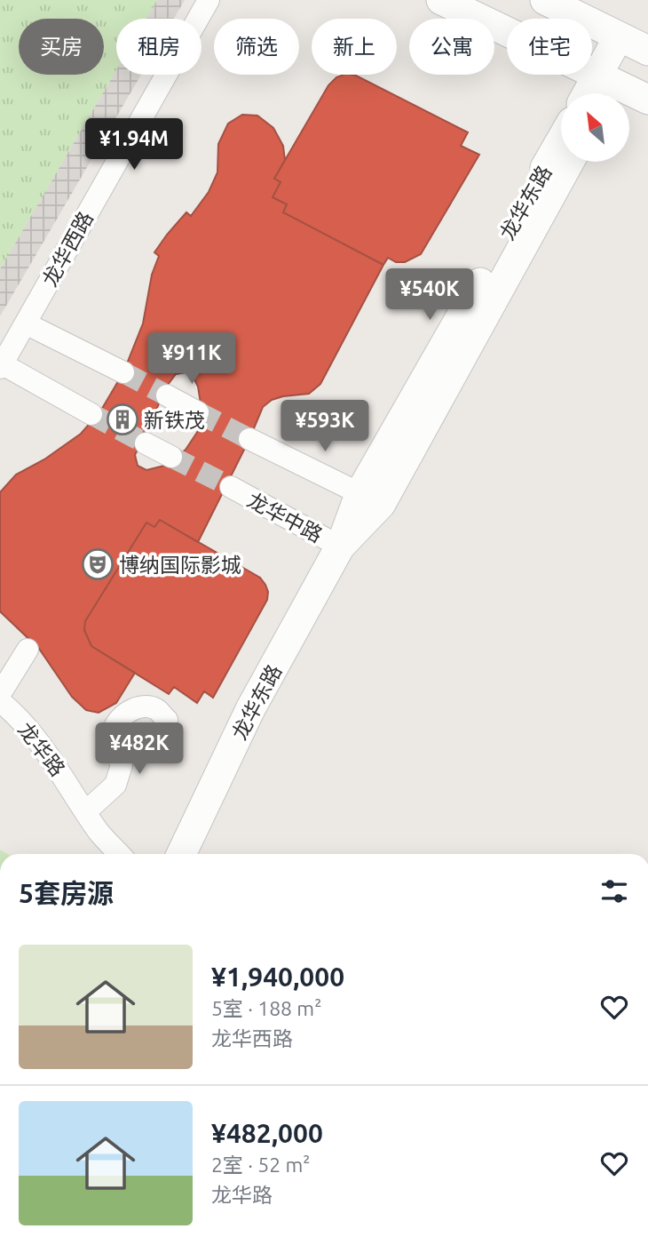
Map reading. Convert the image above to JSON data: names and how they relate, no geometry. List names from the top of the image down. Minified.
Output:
{"streets":{"street":["龙华东路","龙华西路","龙华中路","龙华路"]},"crossings":[["龙华东路","龙华中路"]],"places":{"building":["新铁茂"],"theatre":["博纳国际影城"]},"north":"top left","page":{"chip":["买房","租房","筛选","新上","公寓","住宅"],"price":["¥1.94M","¥540K","¥911K","¥593K","¥482K"],"heading":"5套房源","list":[{"name":"¥1,940,000","note":"5室 · 188 m² · 龙华西路"},{"name":"¥482,000","note":"2室 · 52 m² · 龙华路"}]}}
